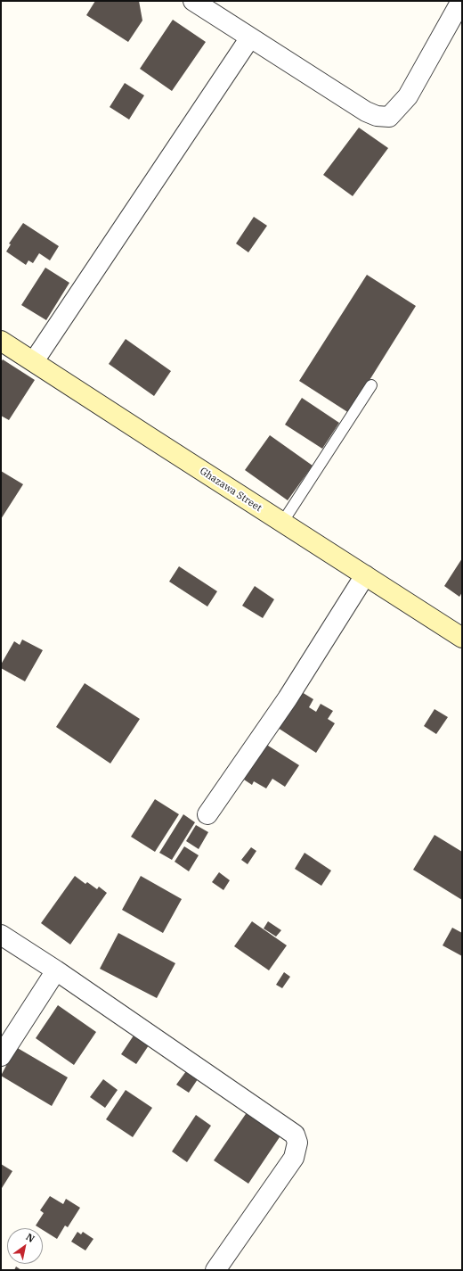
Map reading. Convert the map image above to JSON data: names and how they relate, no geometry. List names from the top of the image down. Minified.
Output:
{"streets":{"main road":["Ghazawa Street"]},"north":"top right"}
